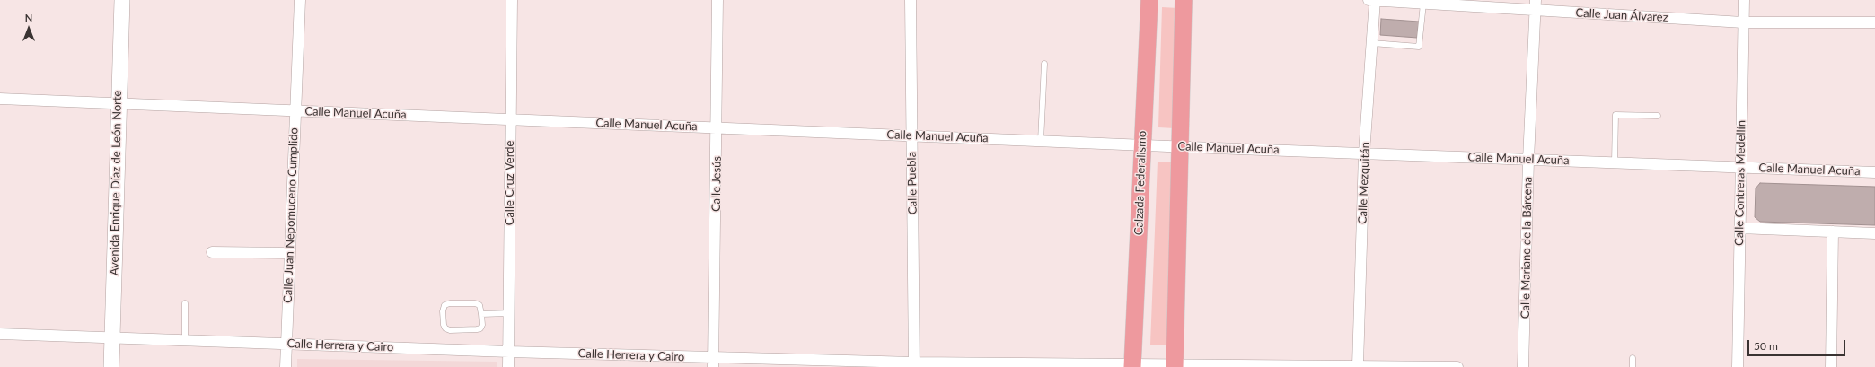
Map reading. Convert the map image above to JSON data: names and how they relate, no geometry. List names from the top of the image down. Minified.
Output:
{"streets":{"main road":["Avenida Enrique Díaz de León Norte","Calzada Federalismo"],"street":["Calle Juan Álvarez","Calle Manuel Acuña","Calle Cruz Verde","Calle Puebla","Calle Mezquitán","Calle Contreras Medellín","Calle Jesús","Calle Juan Nepomuceno Cumplido","Calle Mariano de la Bárcena","Calle Herrera y Cairo"]},"crossings":[["Calle Juan Álvarez","Calle Mezquitán"],["Calle Juan Álvarez","Calle Contreras Medellín"],["Calle Juan Álvarez","Calle Mariano de la Bárcena"],["Calle Manuel Acuña","Avenida Enrique Díaz de León Norte"],["Calle Manuel Acuña","Calle Cruz Verde"],["Calle Manuel Acuña","Calle Puebla"],["Calle Manuel Acuña","Calzada Federalismo"],["Calle Manuel Acuña","Calle Mezquitán"],["Calle Manuel Acuña","Calle Contreras Medellín"],["Calle Manuel Acuña","Calle Jesús"],["Calle Manuel Acuña","Calle Juan Nepomuceno Cumplido"],["Calle Manuel Acuña","Calle Mariano de la Bárcena"],["Avenida Enrique Díaz de León Norte","Calle Herrera y Cairo"],["Calle Cruz Verde","Calle Herrera y Cairo"],["Calle Puebla","Calle Herrera y Cairo"],["Calzada Federalismo","Calle Herrera y Cairo"],["Calle Mezquitán","Calle Herrera y Cairo"],["Calle Jesús","Calle Herrera y Cairo"],["Calle Juan Nepomuceno Cumplido","Calle Herrera y Cairo"]],"scale_bar":"50 m","north":"top"}
